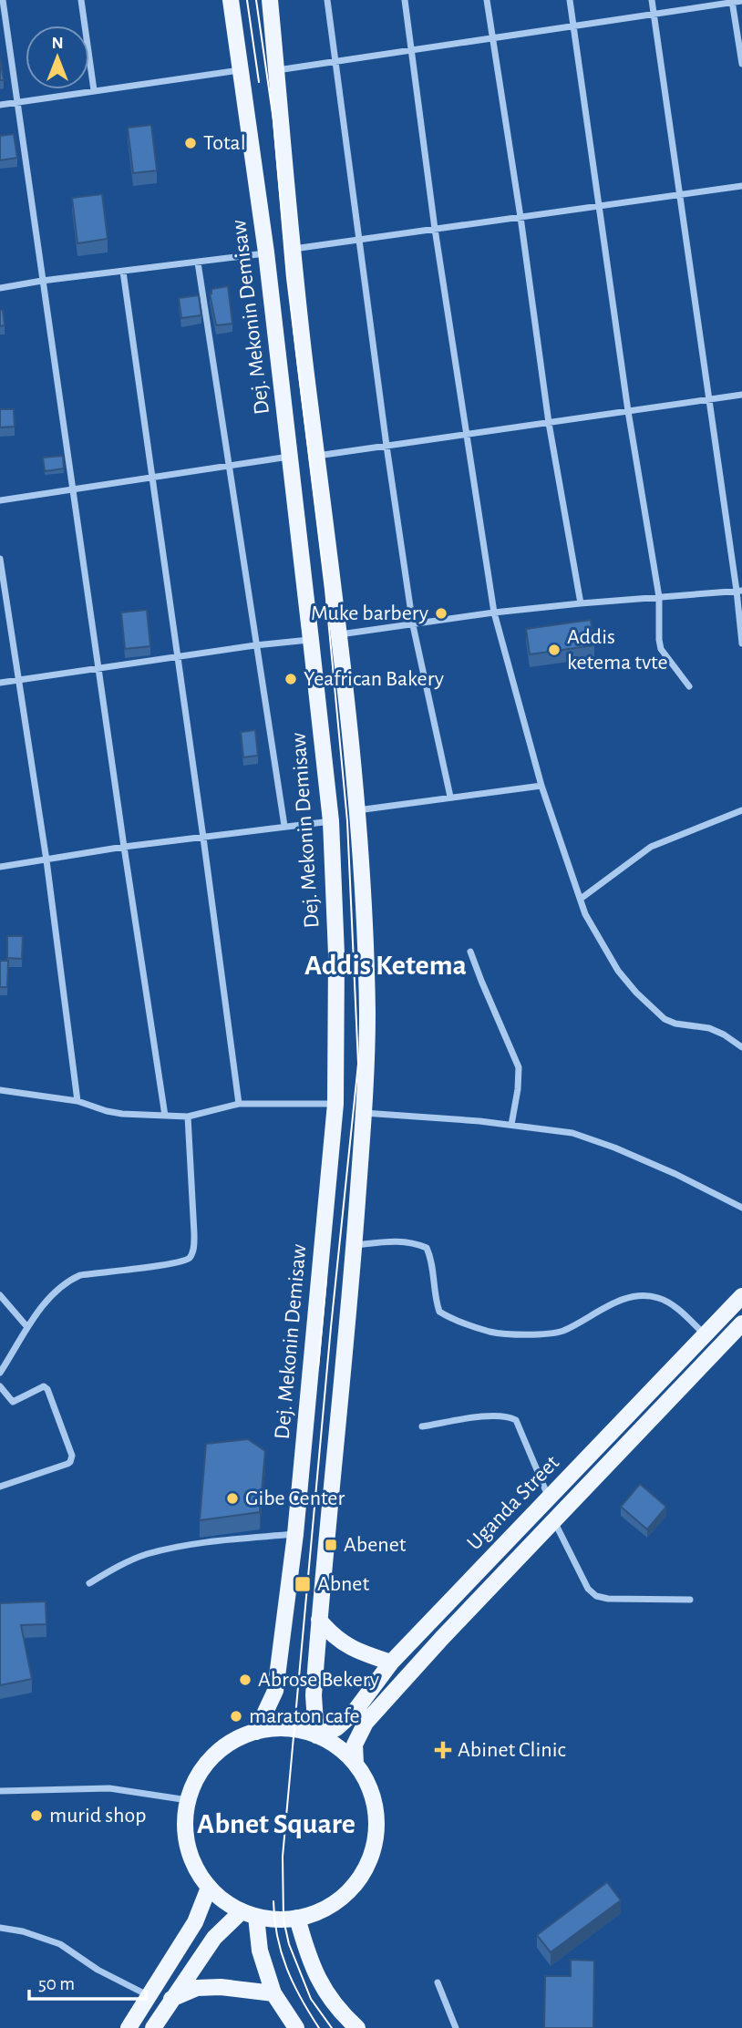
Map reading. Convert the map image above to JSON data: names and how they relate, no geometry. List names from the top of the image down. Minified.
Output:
{"streets":{"main road":["Dej. Mekonin Demisaw","Uganda Street"]},"crossings":[["Dej. Mekonin Demisaw","Uganda Street"]],"districts":["Addis Ketema","Abnet Square"],"places":{"other":["Total","Muke barbery","Addis ketema tvte","Yeafrican Bakery","Gibe Center","Abrose Bekery","maraton cafe","murid shop"],"transit":["Abenet","Abnet"],"health":["Abinet Clinic"]},"scale_bar":"50 m","north":"top"}
